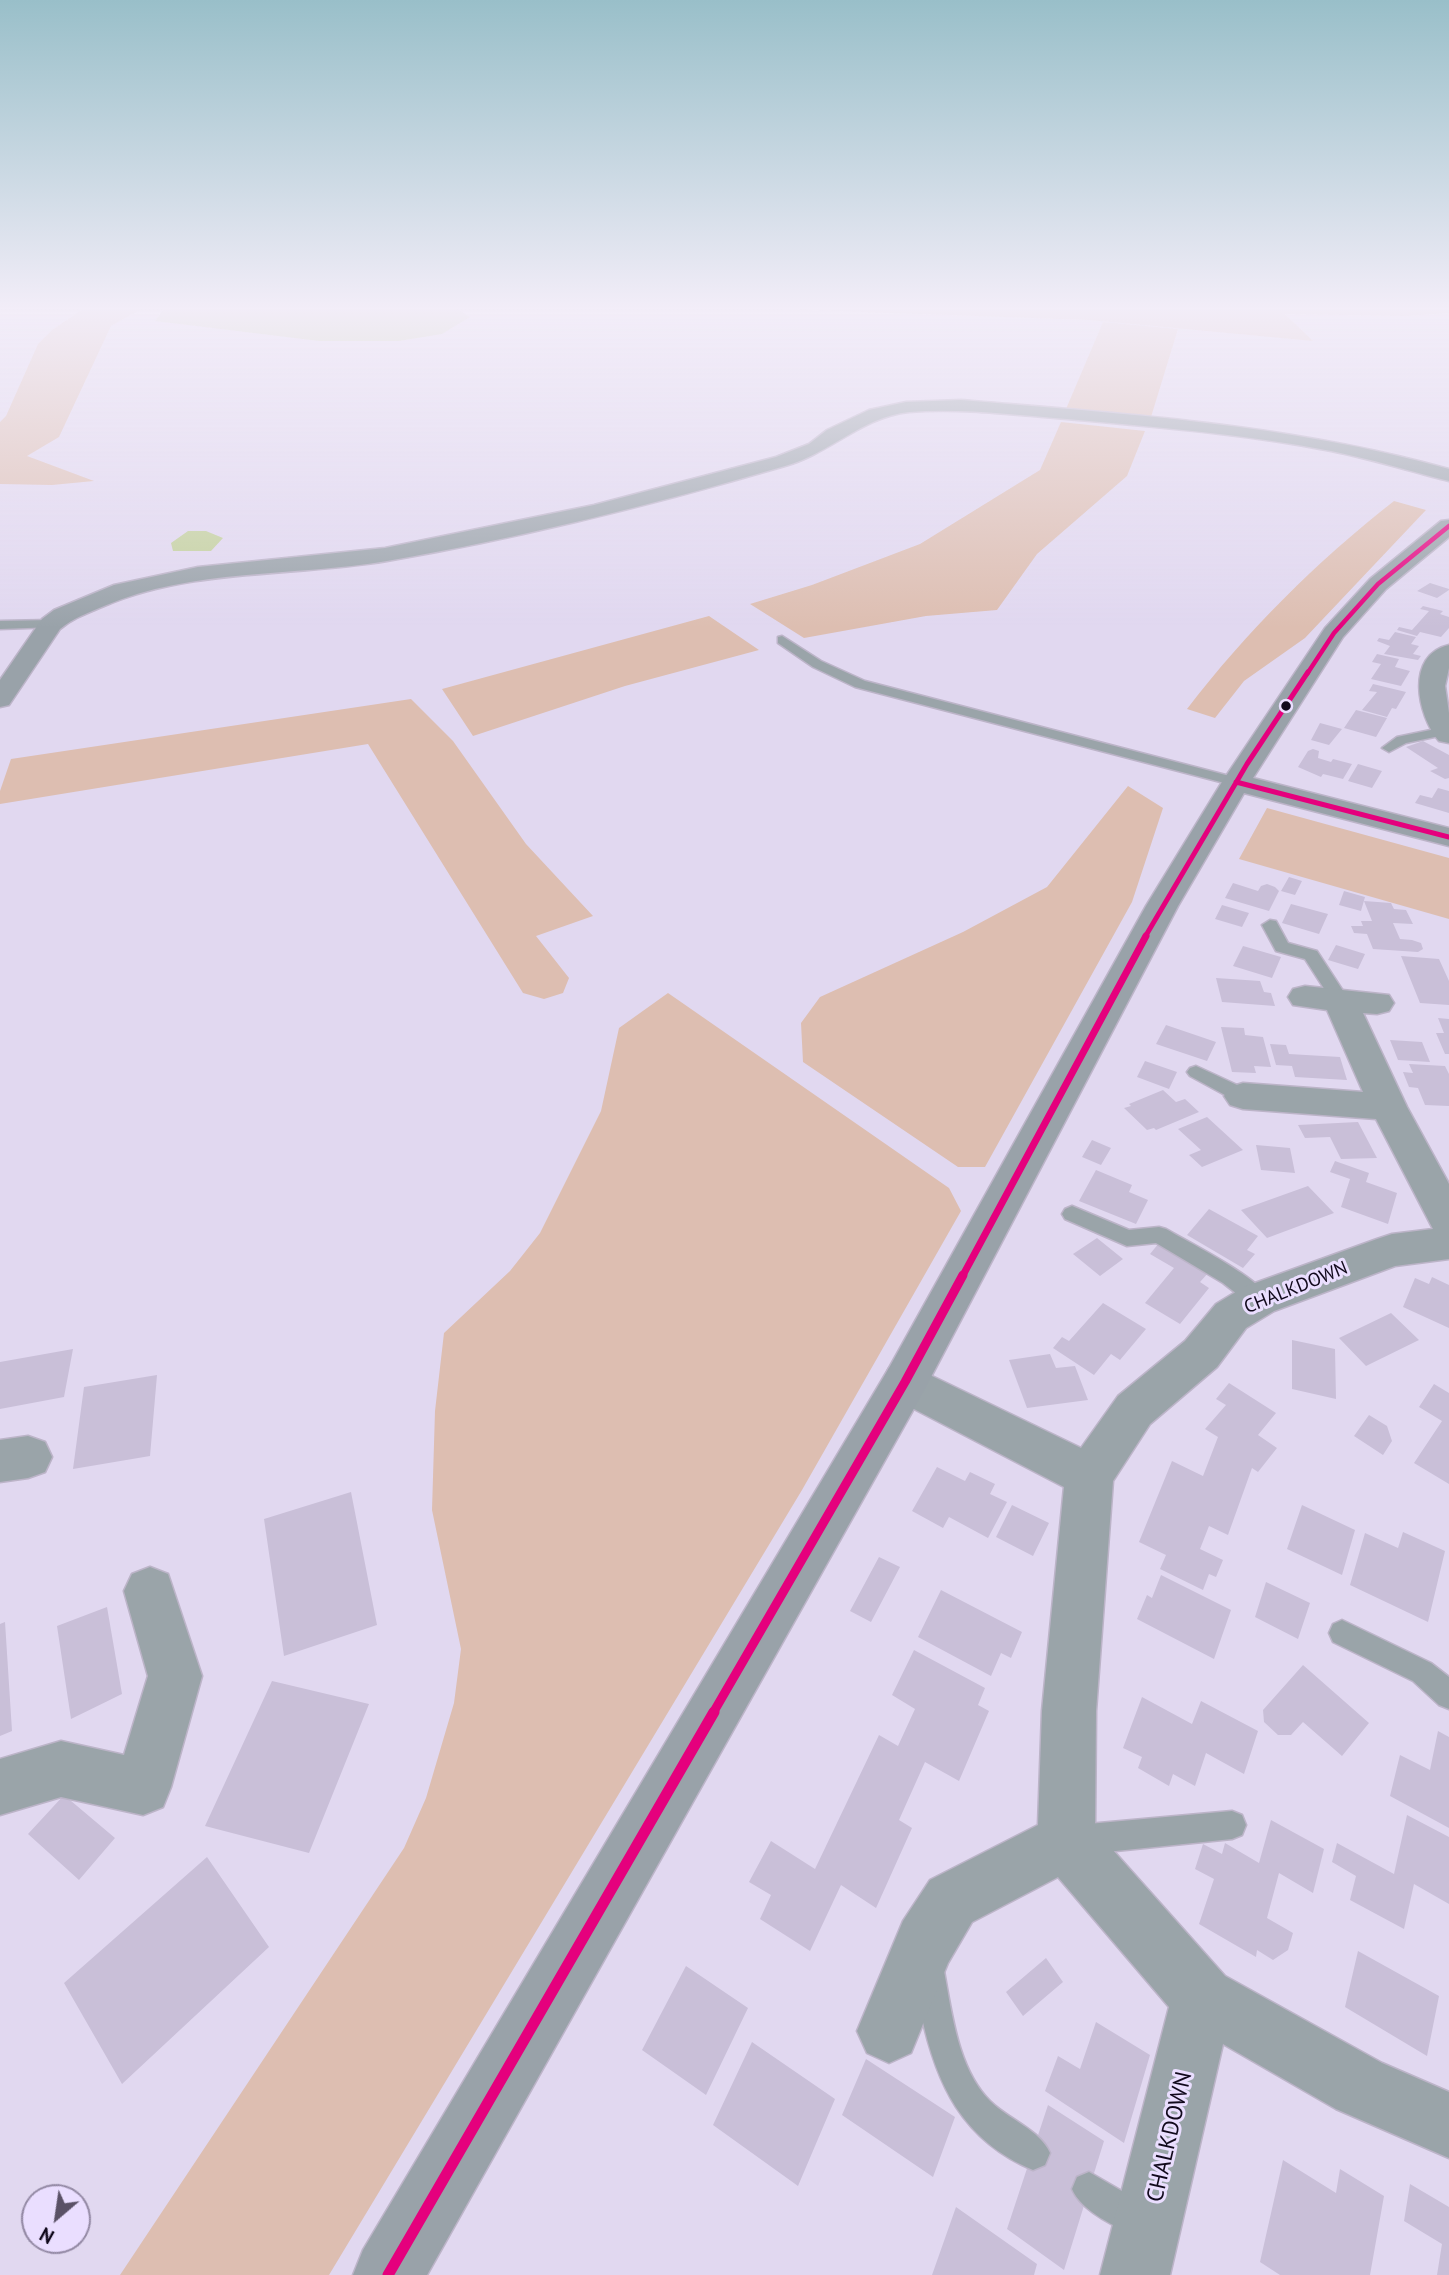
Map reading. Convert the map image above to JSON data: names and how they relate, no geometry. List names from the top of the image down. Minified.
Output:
{"streets":{"street":["CHALKDOWN"]},"north":"bottom left"}
